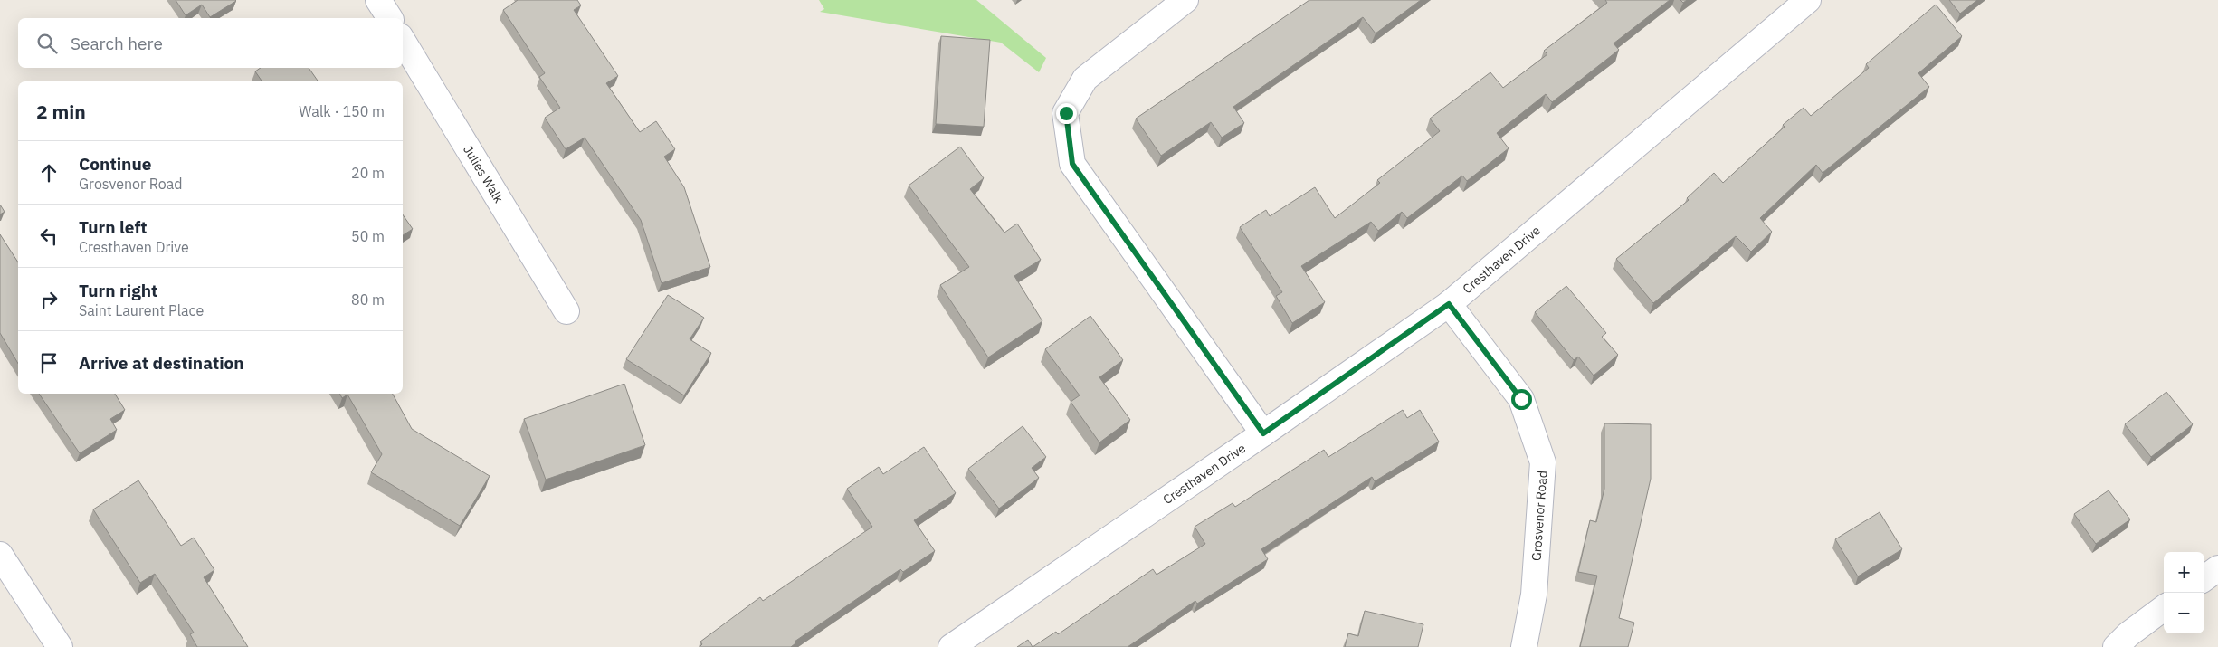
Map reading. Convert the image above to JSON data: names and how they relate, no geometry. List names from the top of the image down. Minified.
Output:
{"streets":{"street":["Julies Walk","Cresthaven Drive","Grosvenor Road"]},"crossings":[["Cresthaven Drive","Grosvenor Road"]],"page":{"search":"Search here","heading":["2 min","Walk · 150 m"],"list":[["Continue","Grosvenor Road","20 m"],["Turn left","Cresthaven Drive","50 m"],["Turn right","Saint Laurent Place","80 m"],"Arrive at destination"],"map_buttons":["+","−"]}}
